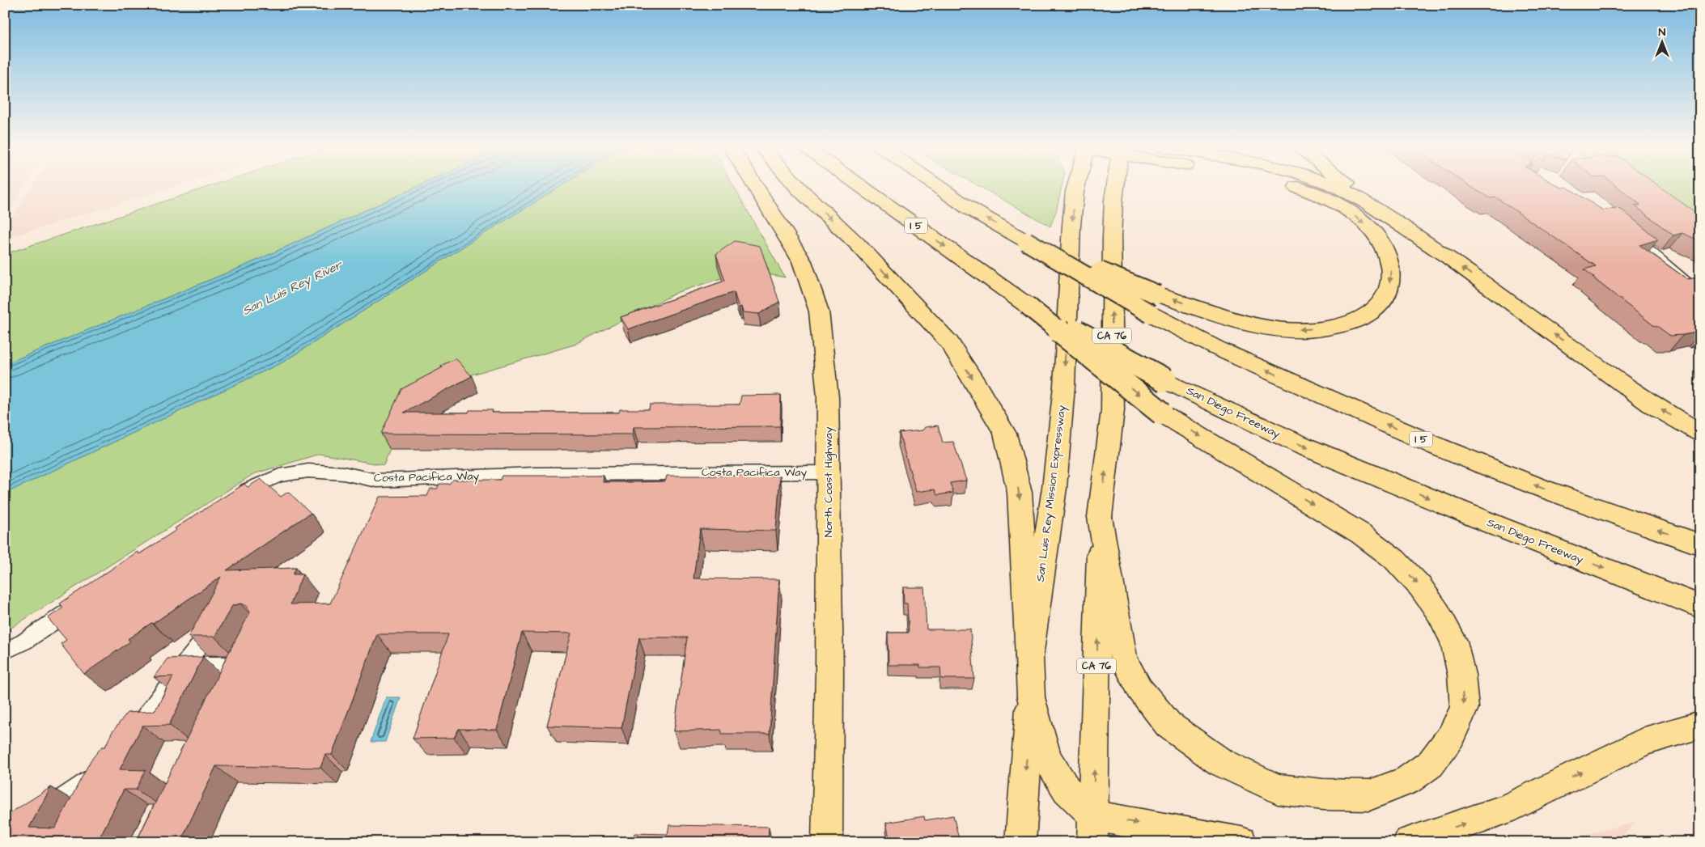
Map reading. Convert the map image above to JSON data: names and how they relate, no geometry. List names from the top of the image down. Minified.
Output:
{"streets":{"main road":["I 5","CA 76","San Diego Freeway","North Coast Highway","San Luis Rey Mission Expressway"],"street":["Costa Pacifica Way"]},"crossings":[["Costa Pacifica Way","North Coast Highway"]],"water":["San Luis Rey River"],"north":"top"}
